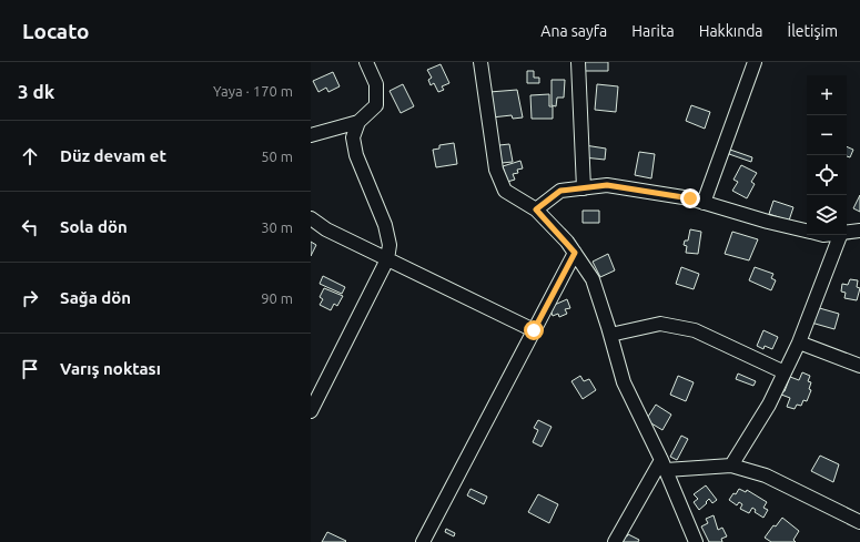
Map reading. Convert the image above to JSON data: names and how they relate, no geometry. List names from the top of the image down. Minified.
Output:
{"page":{"header":"Locato","nav":["Ana sayfa","Harita","Hakkında","İletişim"],"heading":["3 dk","Yaya · 170 m"],"map_buttons":["+","−"],"list":[["Düz devam et","50 m"],["Sola dön","30 m"],["Sağa dön","90 m"],"Varış noktası"]}}
